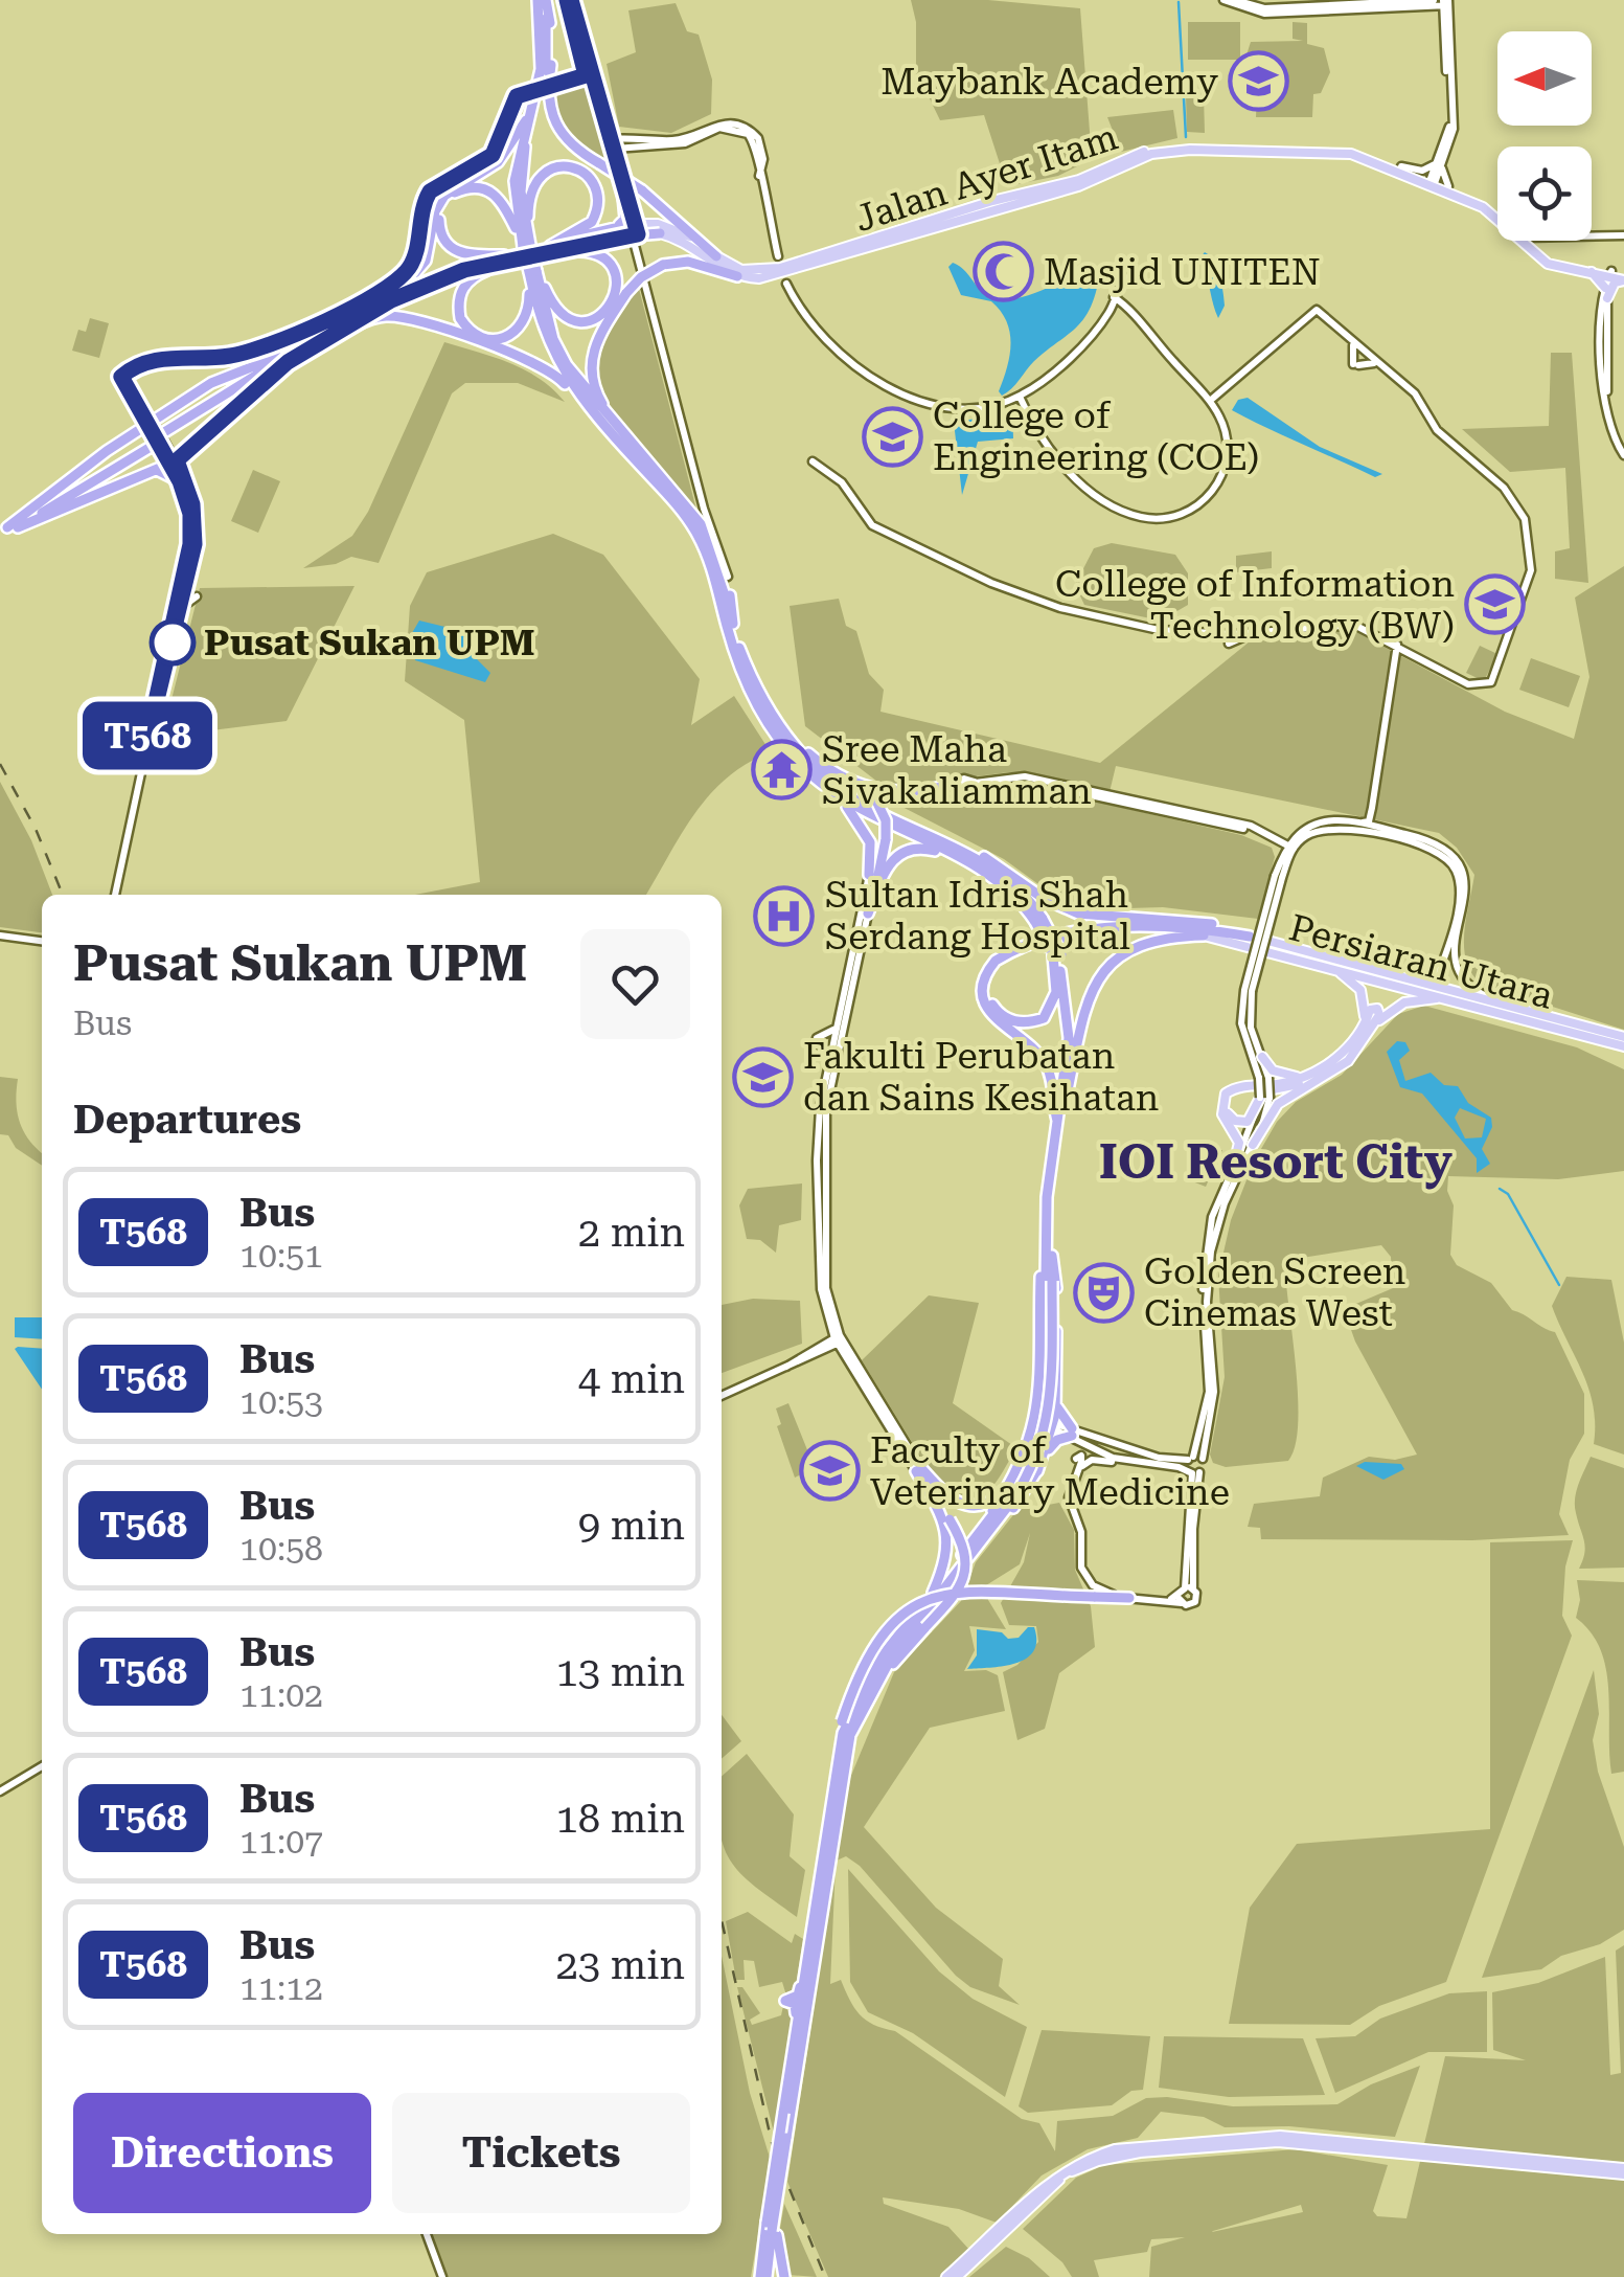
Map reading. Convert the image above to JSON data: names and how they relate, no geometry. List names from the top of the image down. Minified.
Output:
{"streets":{"main road":["Jalan Ayer Itam","Persiaran Utara"]},"districts":["IOI Resort City"],"places":{"school or university":["Maybank Academy","College of Engineering (COE)","College of Information Technology (BW)","Fakulti Perubatan dan Sains Kesihatan","Faculty of Veterinary Medicine"],"mosque":["Masjid UNITEN"],"other":["Pusat Sukan UPM"],"temple":["Sree Maha Sivakaliamman"],"hospital":["Sultan Idris Shah Serdang Hospital"],"theatre":["Golden Screen Cinemas West"]},"lines":["bus line T568"],"north":"left","page":{"on_map":"T568","heading":[["Pusat Sukan UPM","Bus"],"Departures"],"list":[{"mark":"T568","name":"Bus","note":"10:51","value":"2 min"},{"mark":"T568","name":"Bus","note":"10:53","value":"4 min"},{"mark":"T568","name":"Bus","note":"10:58","value":"9 min"},{"mark":"T568","name":"Bus","note":"11:02","value":"13 min"},{"mark":"T568","name":"Bus","note":"11:07","value":"18 min"},{"mark":"T568","name":"Bus","note":"11:12","value":"23 min"}],"buttons":["Directions","Tickets"]}}
